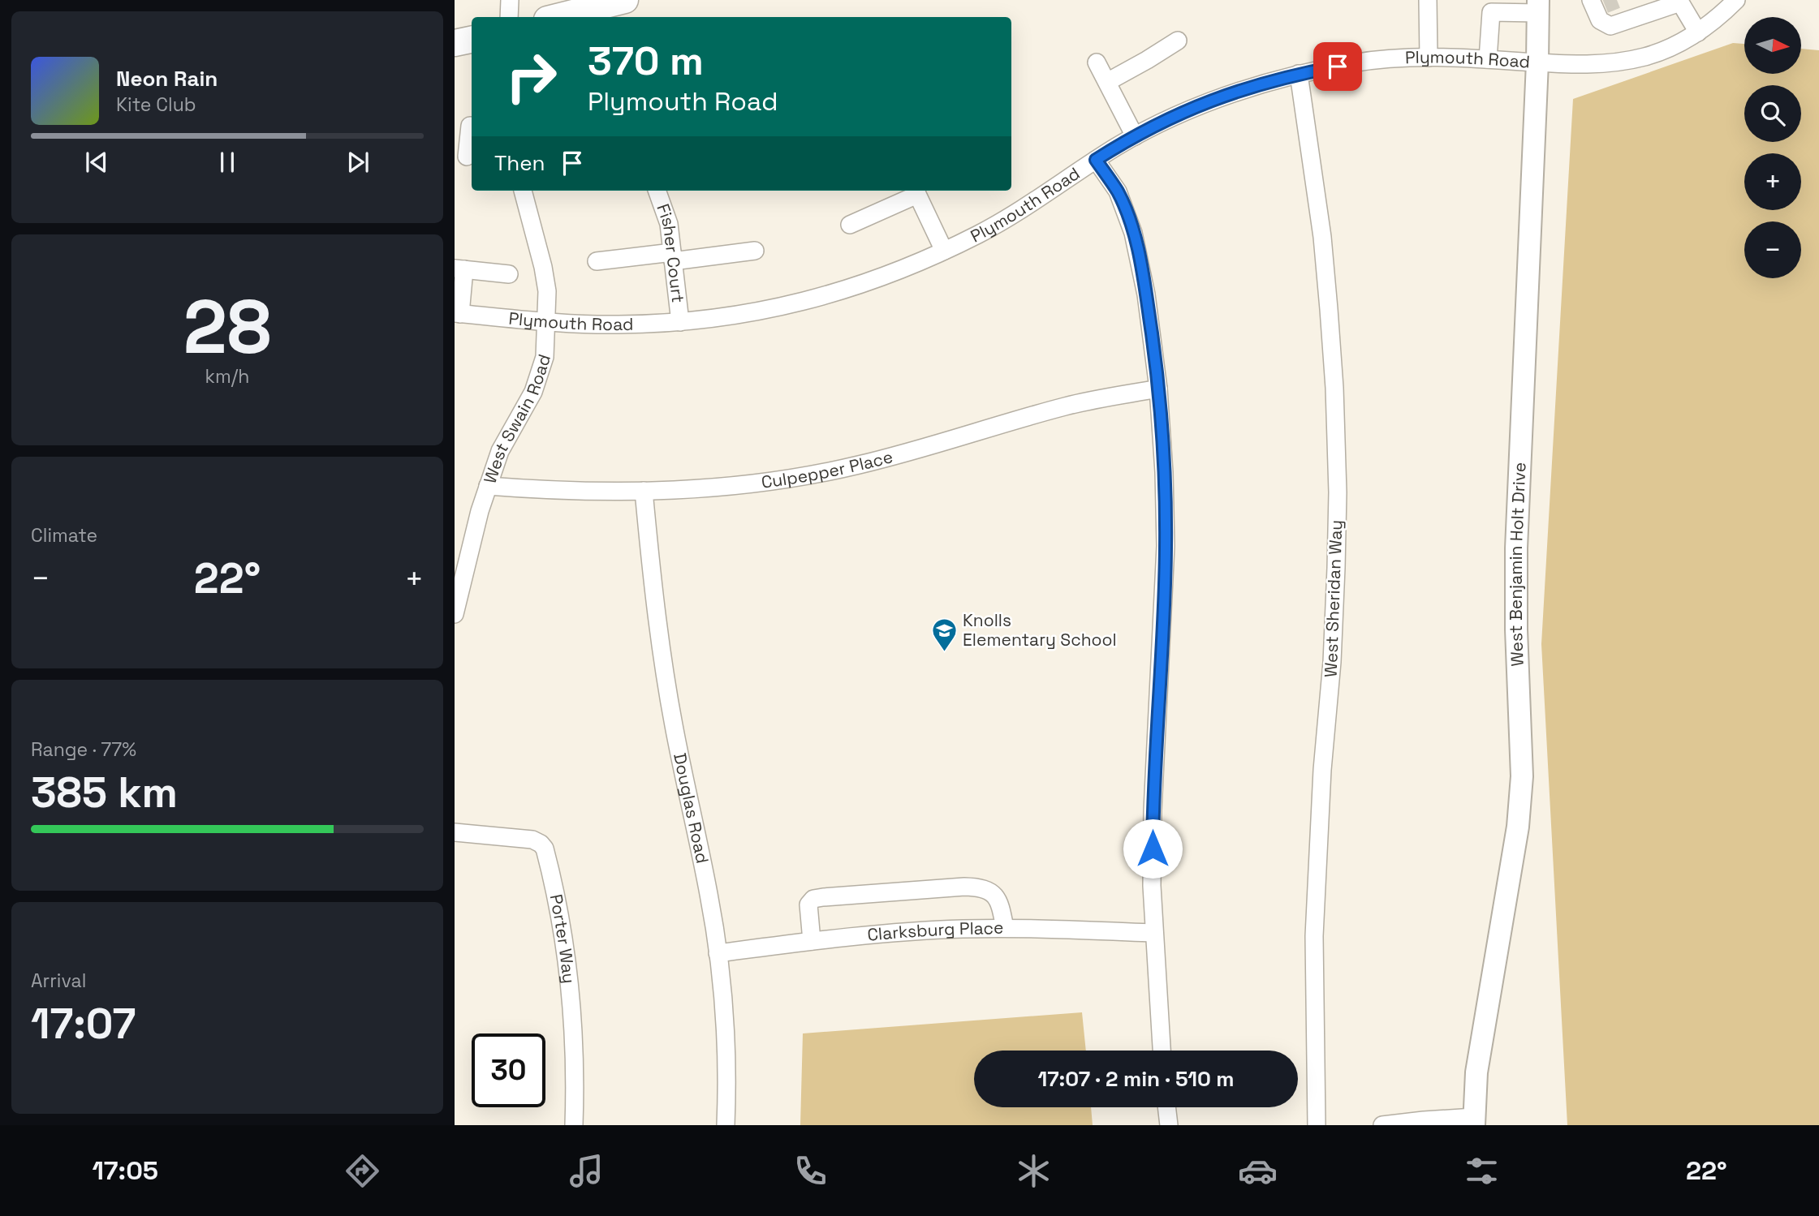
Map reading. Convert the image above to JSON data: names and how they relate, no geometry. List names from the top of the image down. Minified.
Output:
{"streets":{"main road":["West Benjamin Holt Drive"],"street":["Plymouth Road","Fisher Court","West Swain Road","Culpepper Place","West Sheridan Way","Douglas Road","Clarksburg Place","Porter Way"]},"crossings":[["Plymouth Road","Fisher Court"],["Plymouth Road","West Swain Road"],["Plymouth Road","West Benjamin Holt Drive"],["Plymouth Road","West Sheridan Way"],["West Swain Road","Culpepper Place"],["Culpepper Place","Douglas Road"],["Douglas Road","Clarksburg Place"]],"places":{"school or university":["Knolls Elementary School"]},"north":"right","page":{"map_buttons":["+","−"],"turn":["370 m","Plymouth Road"],"song":["Neon Rain","Kite Club"],"then":"Then","tile":[["28","km/h"],"Climate",["Range · 77%","385 km"],["Arrival","17:07"]],"heat":["−","22°","+"],"limit":"30","trip":"17:07 · 2 min · 510 m","tabs":["17:05","22°"]}}
